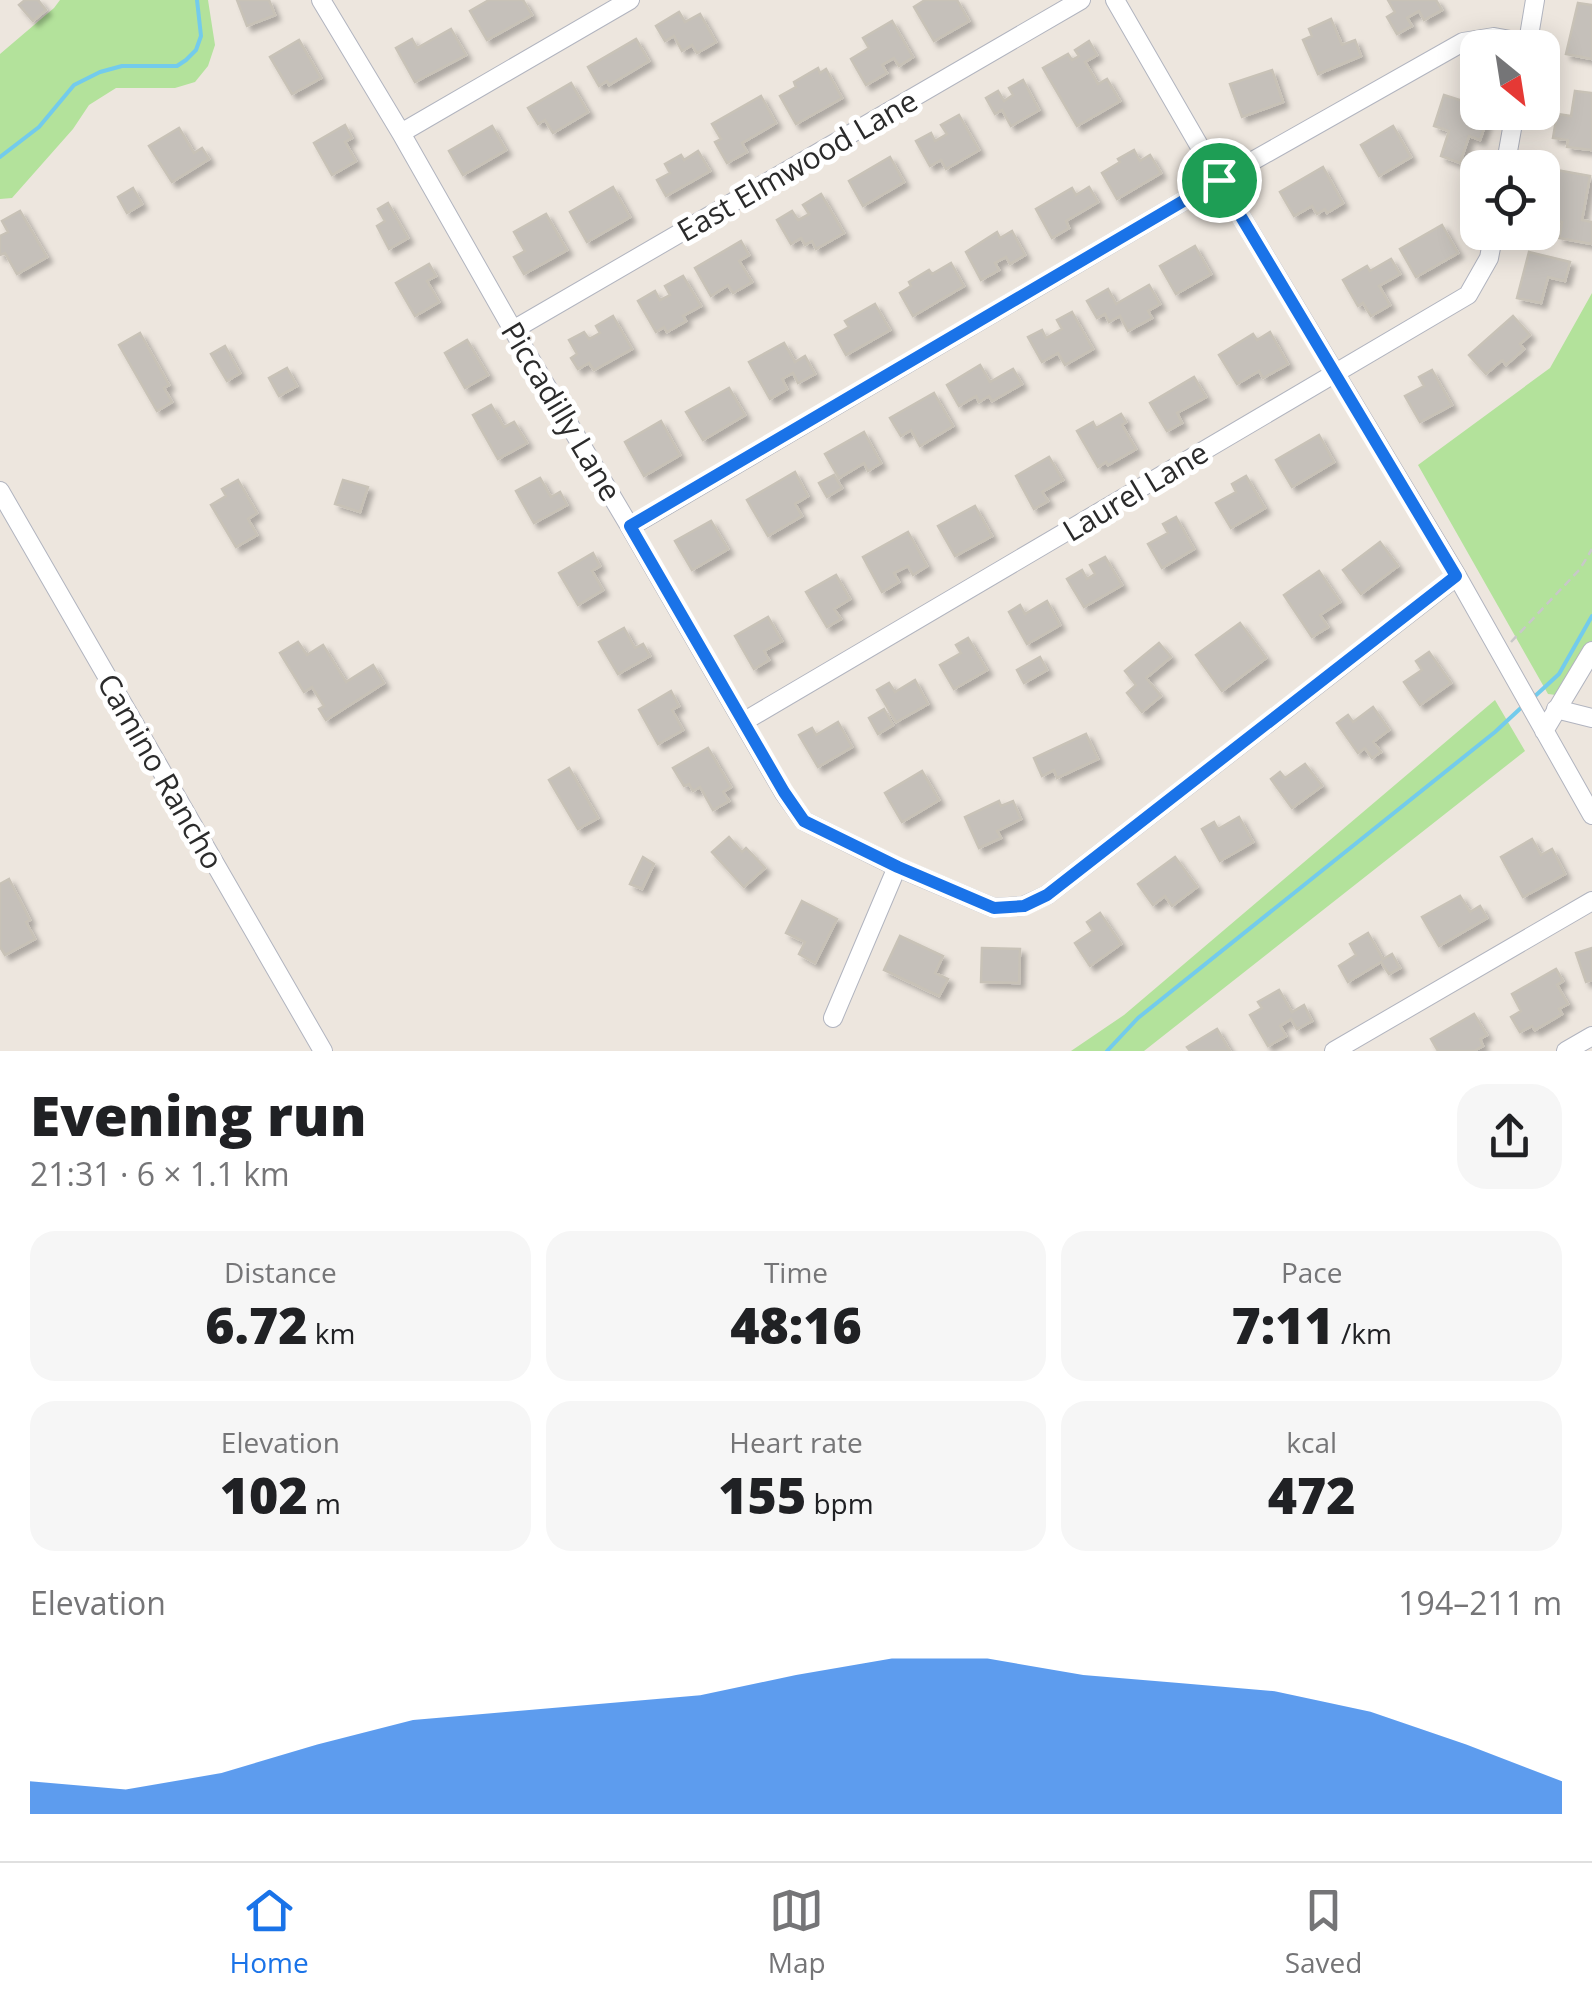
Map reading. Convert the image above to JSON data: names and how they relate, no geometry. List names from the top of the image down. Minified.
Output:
{"streets":{"street":["East Elmwood Lane","Piccadilly Lane","Laurel Lane","Camino Rancho"]},"crossings":[["East Elmwood Lane","Piccadilly Lane"],["Piccadilly Lane","Laurel Lane"]],"north":"bottom right","page":{"heading":["Evening run","21:31 · 6 × 1.1 km"],"stats":[["Distance","6.72 km"],["Time","48:16"],["Pace","7:11 /km"],["Elevation","102 m"],["Heart rate","155 bpm"],["kcal","472"]],"chart":["Elevation","194–211 m"],"tabs":["Home","Map","Saved"]}}
